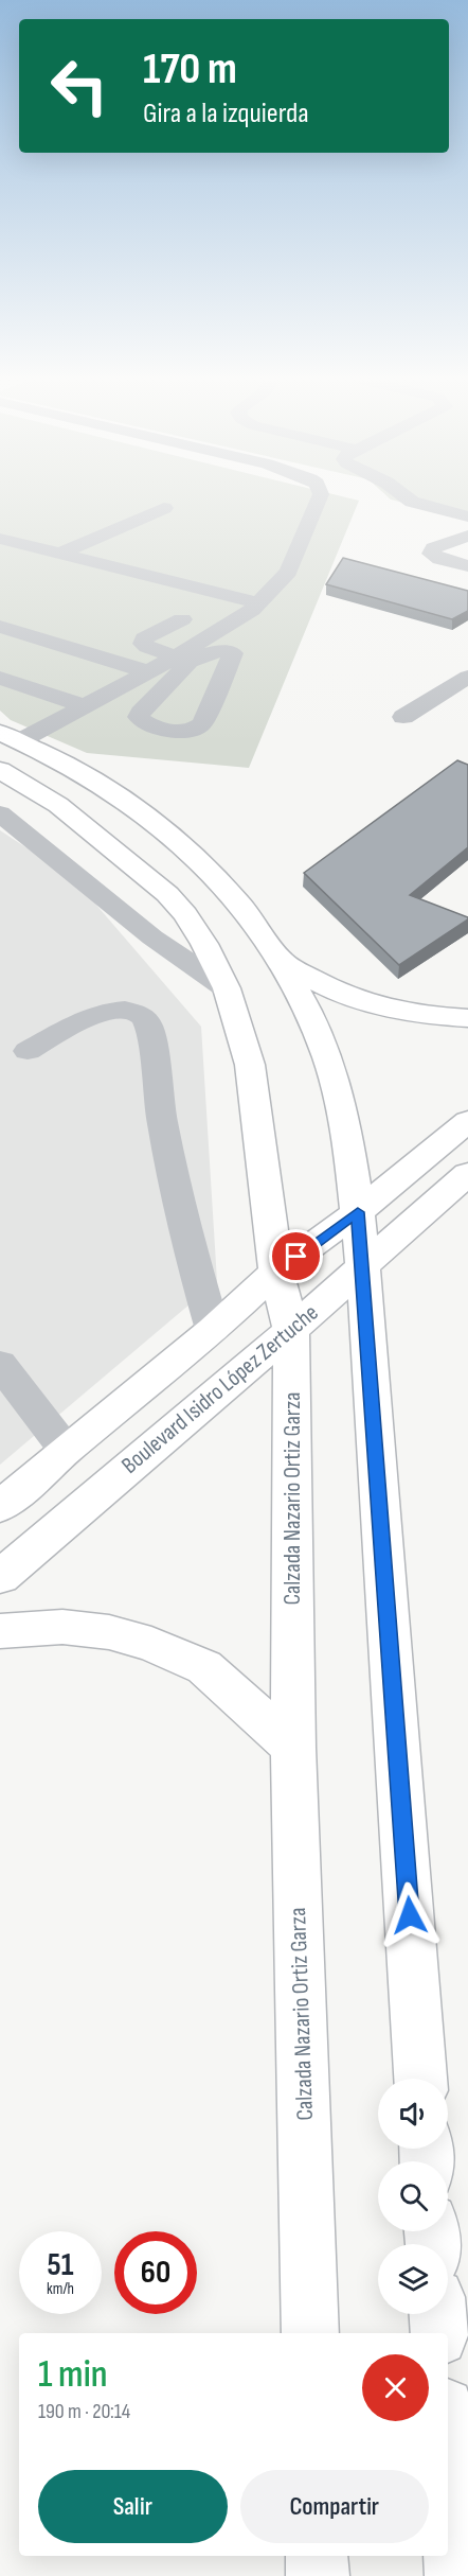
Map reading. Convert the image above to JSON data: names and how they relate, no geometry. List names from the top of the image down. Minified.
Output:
{"streets":{"main road":["Boulevard Isidro López Zertuche","Calzada Nazario Ortiz Garza"]},"crossings":[["Boulevard Isidro López Zertuche","Calzada Nazario Ortiz Garza"]],"page":{"turn":["170 m","Gira a la izquierda"],"speed":"51 km/h","limit":"60","heading":["1 min","190 m · 20:14"],"buttons":["Salir","Compartir"]}}
